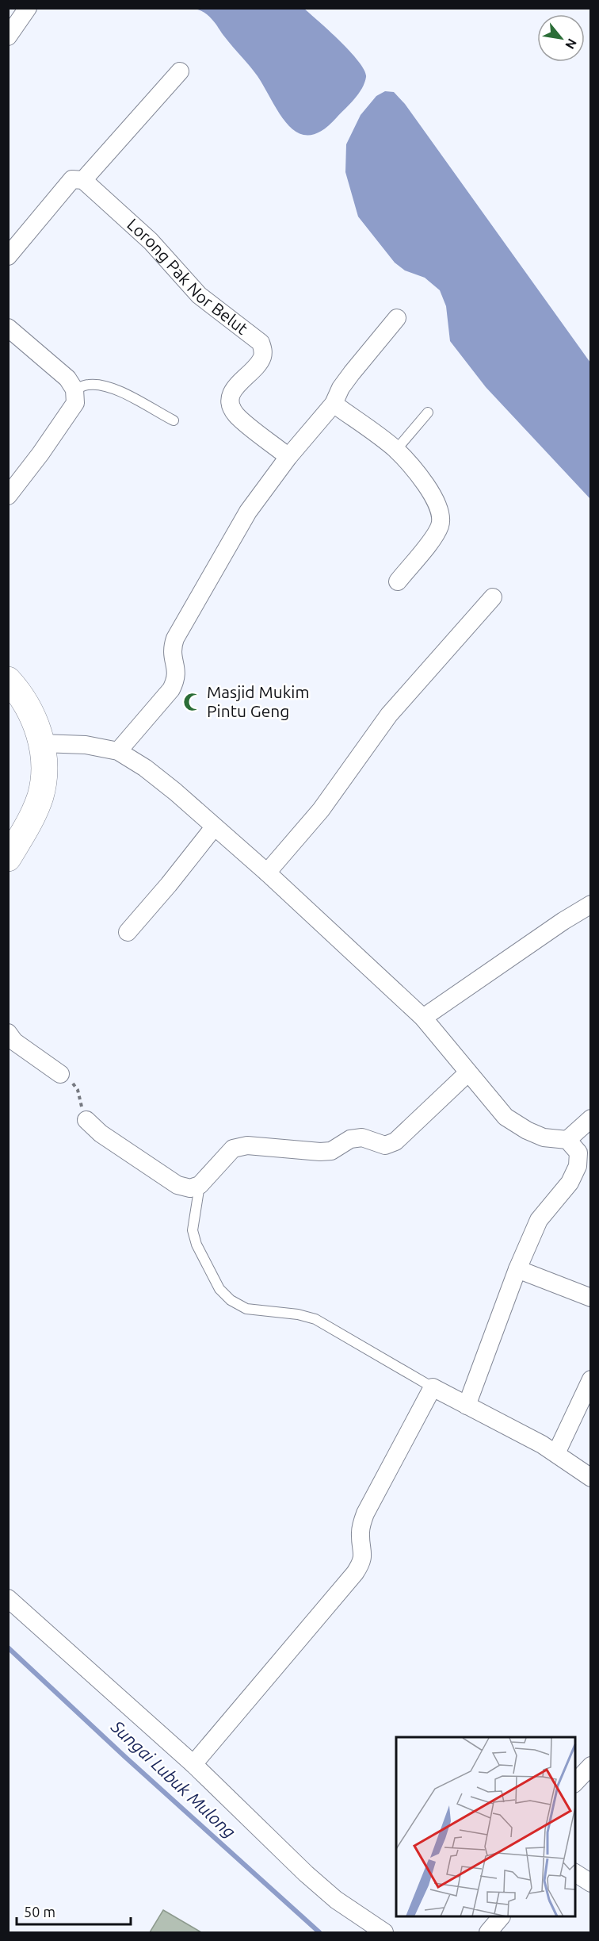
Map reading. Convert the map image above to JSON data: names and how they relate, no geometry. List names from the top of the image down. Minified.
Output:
{"streets":{"street":["Lorong Pak Nor Belut"]},"water":["Sungai Lubuk Mulong"],"places":{"mosque":["Masjid Mukim Pintu Geng"]},"scale_bar":"50 m","north":"bottom right"}
